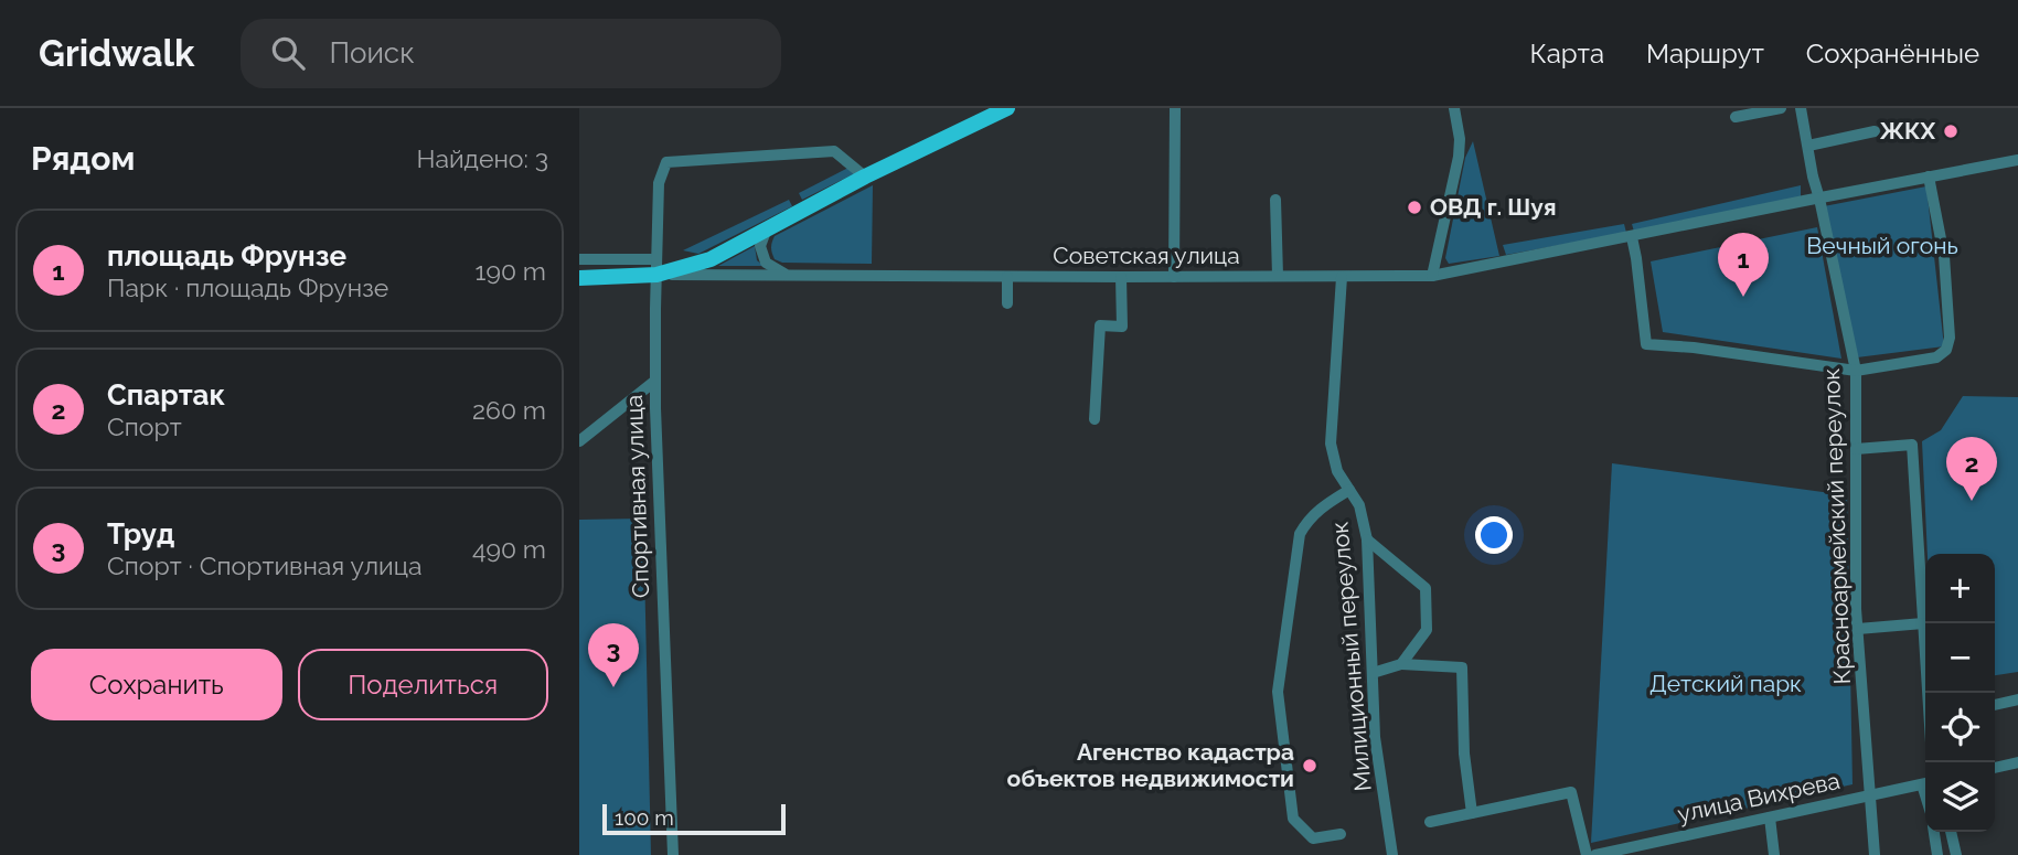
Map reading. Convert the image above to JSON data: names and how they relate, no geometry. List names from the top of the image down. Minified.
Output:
{"streets":{"street":["Советская улица","Спортивная улица","Красноармейский переулок","Милиционный переулок","улица Вихрева"]},"crossings":[["Советская улица","Спортивная улица"],["Советская улица","Красноармейский переулок"],["Советская улица","Милиционный переулок"],["Красноармейский переулок","улица Вихрева"]],"parks":["Вечный огонь","Детский парк"],"places":["ЖКХ","ОВД г. Шуя","Агенство кадастра объектов недвижимости"],"scale_bar":"100 m","page":{"header":"Gridwalk","search":"Поиск","nav":["Карта","Маршрут","Сохранённые"],"heading":["Рядом","Найдено: 3"],"list":[{"mark":"1","name":"площадь Фрунзе","note":"Парк · площадь Фрунзе","value":"190 m"},{"mark":"2","name":"Спартак","note":"Спорт","value":"260 m"},{"mark":"3","name":"Труд","note":"Спорт · Спортивная улица","value":"490 m"}],"pins":["1","2","3"],"map_buttons":["+","−"],"buttons":["Сохранить","Поделиться"],"scale":"100 m"}}
